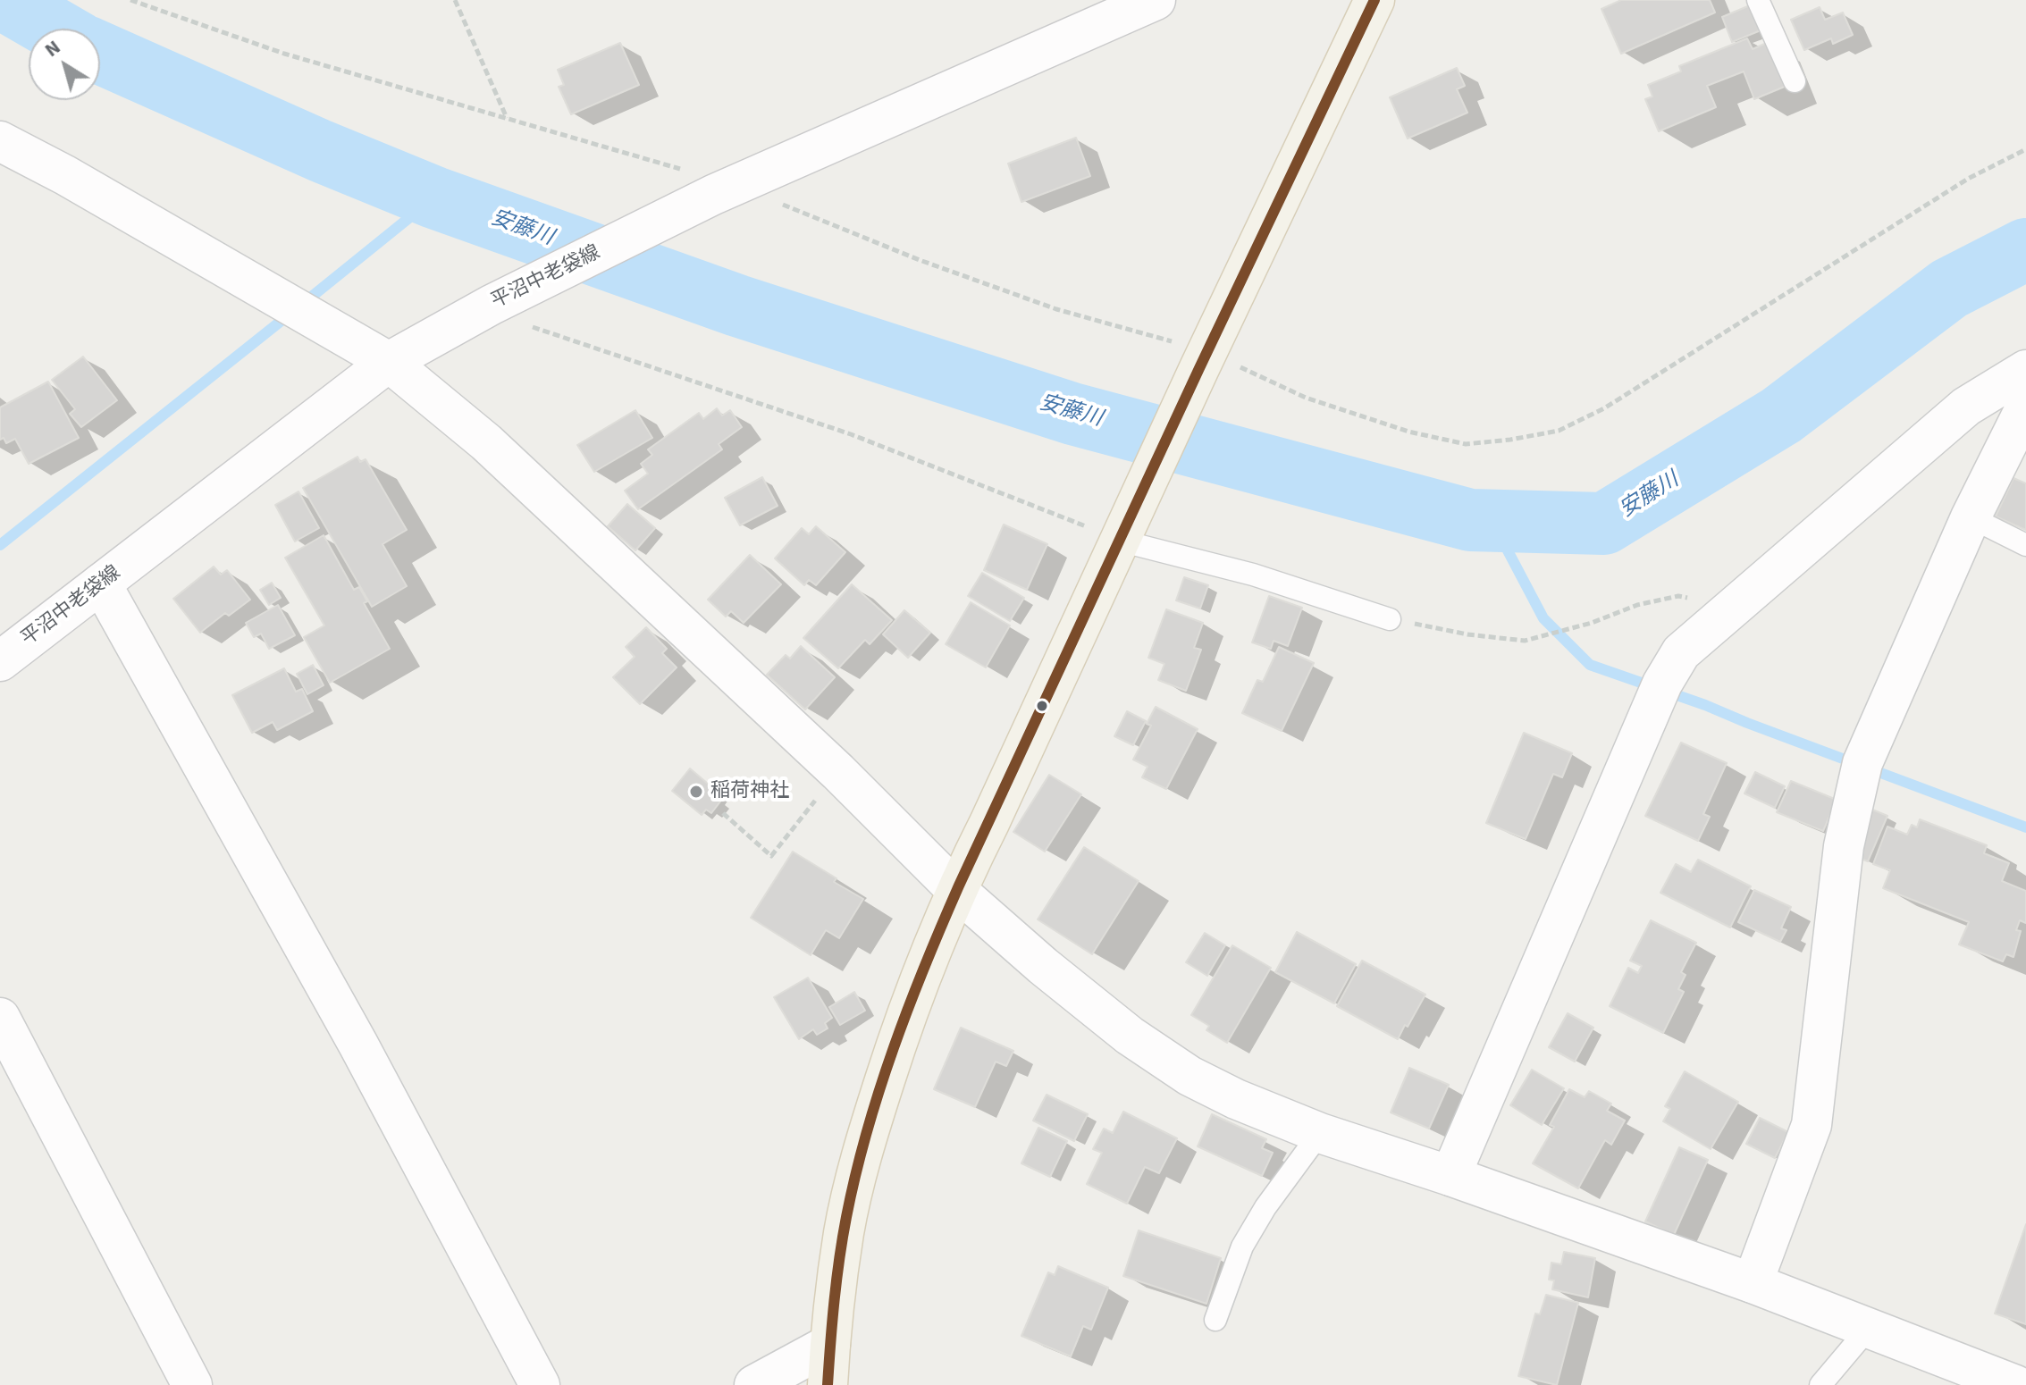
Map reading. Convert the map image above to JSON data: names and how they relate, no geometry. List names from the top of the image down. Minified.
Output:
{"streets":{"street":["平沼中老袋線"]},"water":["安藤川"],"places":["稲荷神社"],"north":"top left"}
